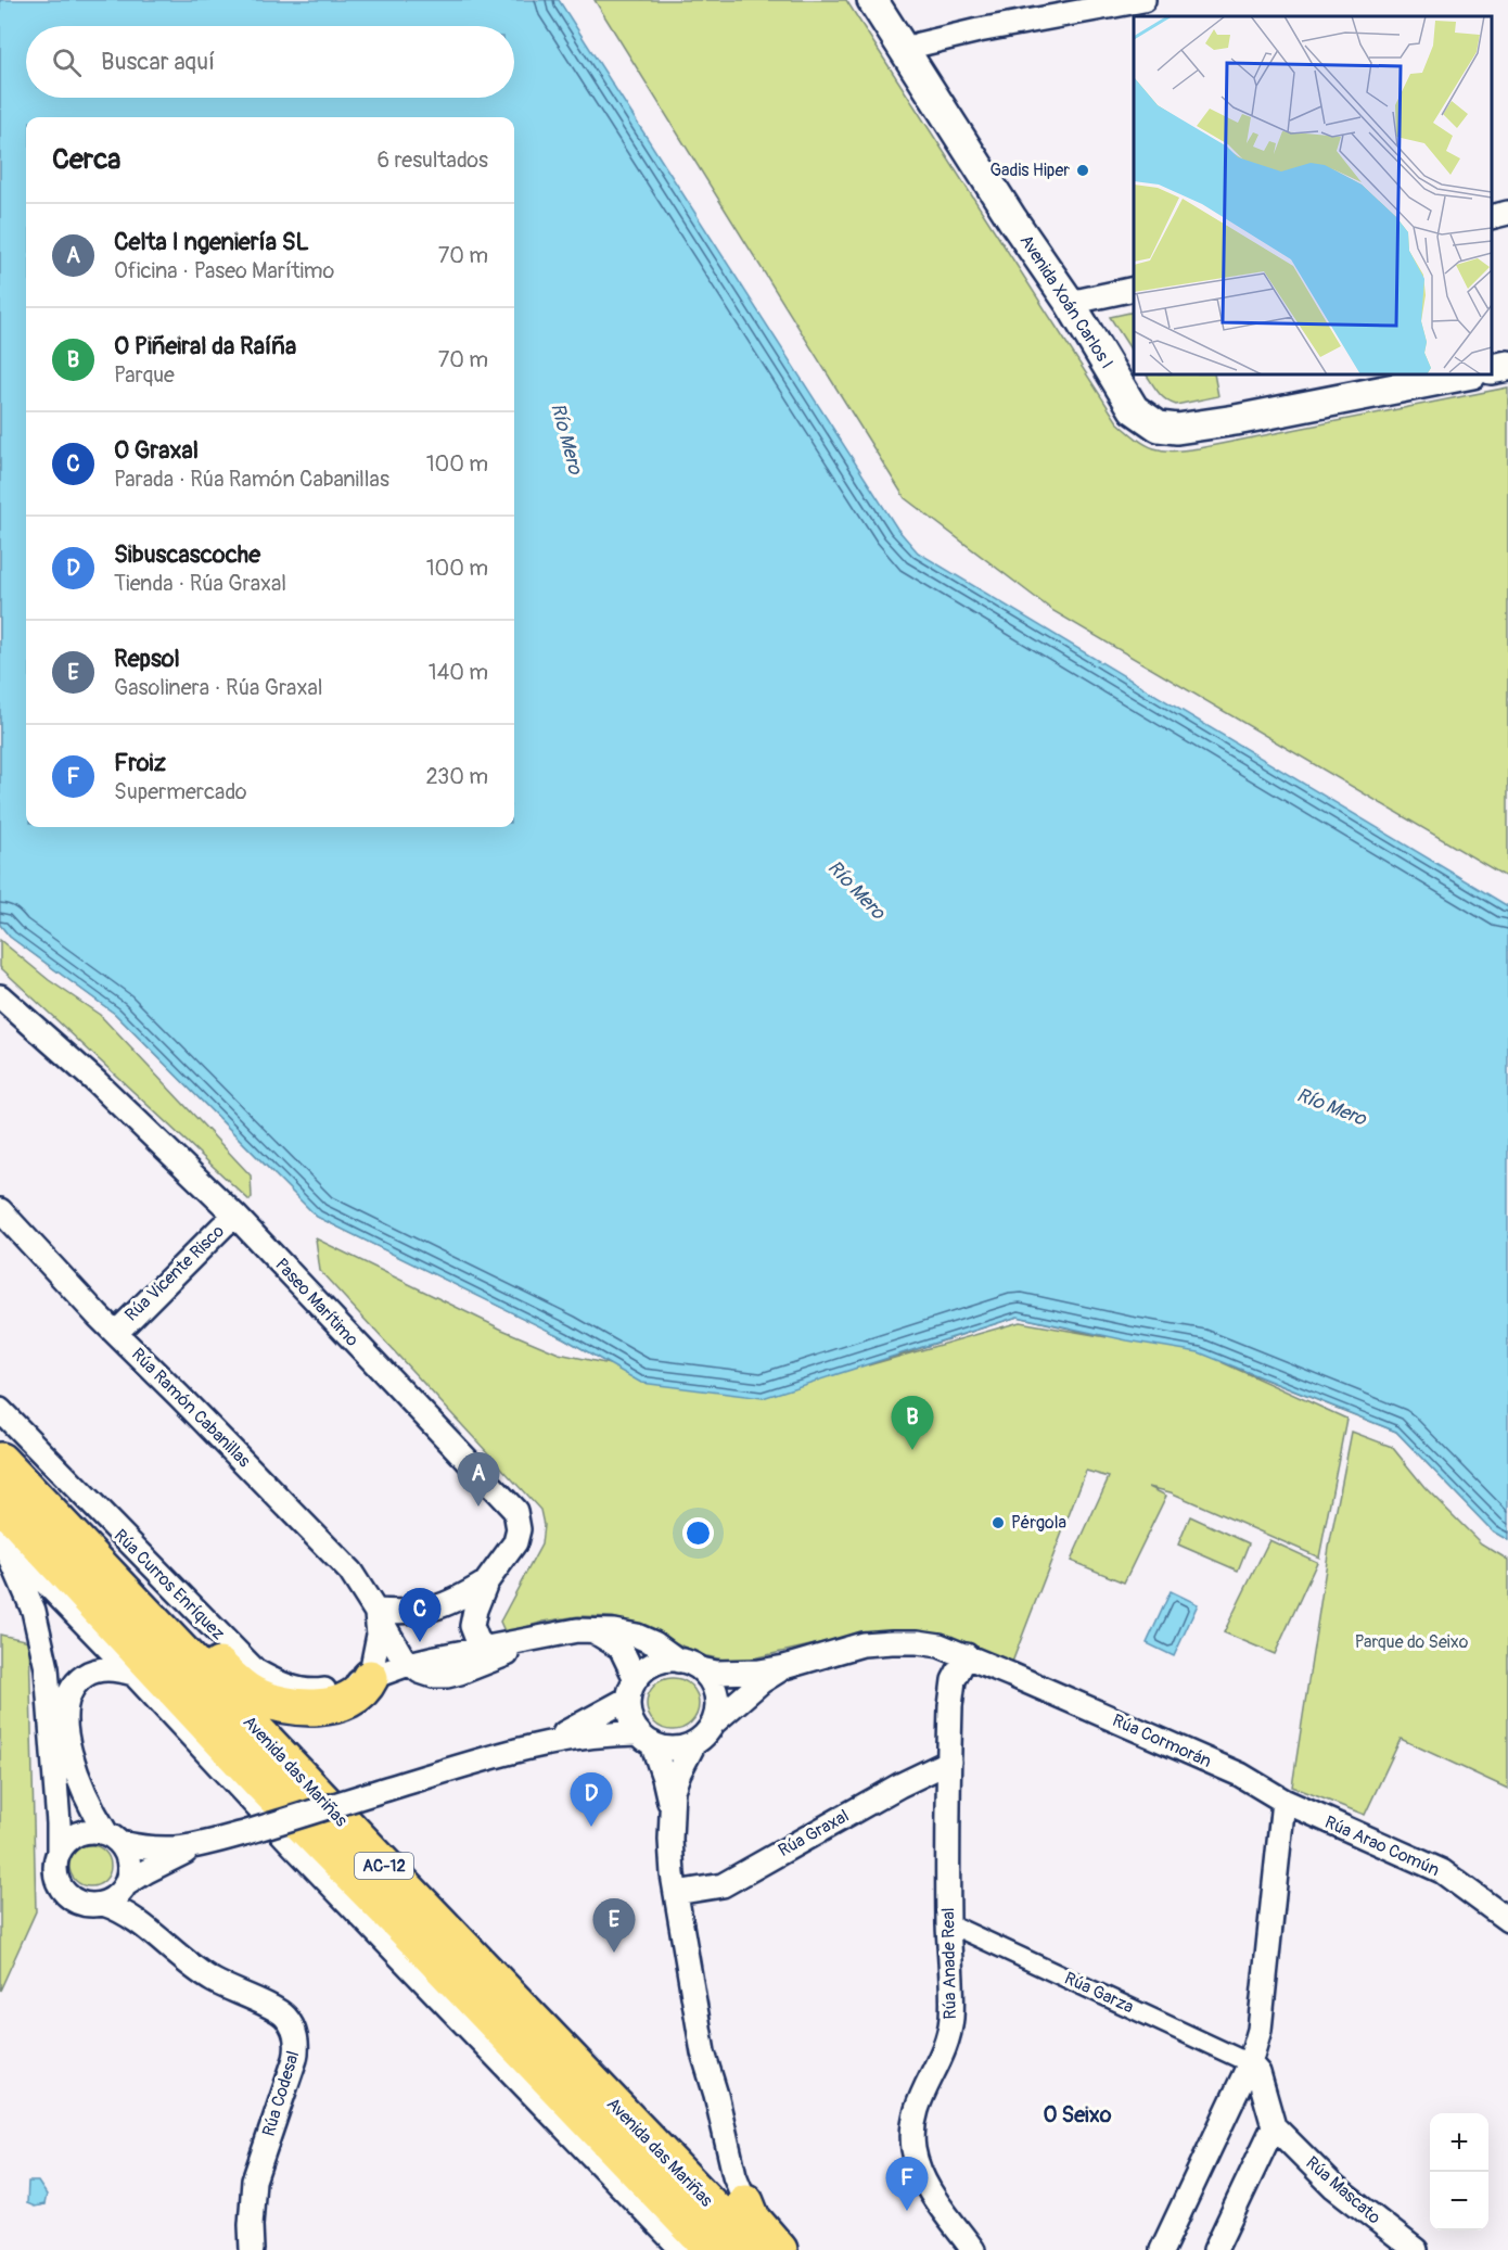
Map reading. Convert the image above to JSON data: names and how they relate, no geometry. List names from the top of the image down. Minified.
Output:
{"streets":{"highway":["Avenida das Mariñas","AC-12"],"street":["Avenida Xoán Carlos I","Rúa Vicente Risco","Paseo Marítimo","Rúa Ramón Cabanillas","Rúa Curros Enríquez","Rúa Cormorán","Rúa Graxal","Rúa Arao Común","Rúa Anade Real","Rúa Garza","Rúa Codesal","Rúa Mascato"]},"crossings":[["Rúa Vicente Risco","Paseo Marítimo"],["Rúa Vicente Risco","Rúa Ramón Cabanillas"],["Paseo Marítimo","Rúa Curros Enríquez"],["Rúa Ramón Cabanillas","Rúa Curros Enríquez"],["Rúa Cormorán","Rúa Arao Común"],["Rúa Cormorán","Rúa Anade Real"],["Rúa Graxal","Rúa Anade Real"],["Rúa Anade Real","Rúa Garza"]],"districts":["O Seixo"],"water":["Río Mero"],"parks":["Parque do Seixo"],"places":["Gadis Hiper","Pérgola"],"page":{"search":"Buscar aquí","heading":["Cerca","6 resultados"],"list":[{"mark":"A","name":"Celta I ngeniería SL","note":"Oficina · Paseo Marítimo","value":"70 m"},{"mark":"B","name":"O Piñeiral da Raíña","note":"Parque","value":"70 m"},{"mark":"C","name":"O Graxal","note":"Parada · Rúa Ramón Cabanillas","value":"100 m"},{"mark":"D","name":"Sibuscascoche","note":"Tienda · Rúa Graxal","value":"100 m"},{"mark":"E","name":"Repsol","note":"Gasolinera · Rúa Graxal","value":"140 m"},{"mark":"F","name":"Froiz","note":"Supermercado","value":"230 m"}],"pins":["B","A","C","D","E","F"],"map_buttons":["+","−"]}}
